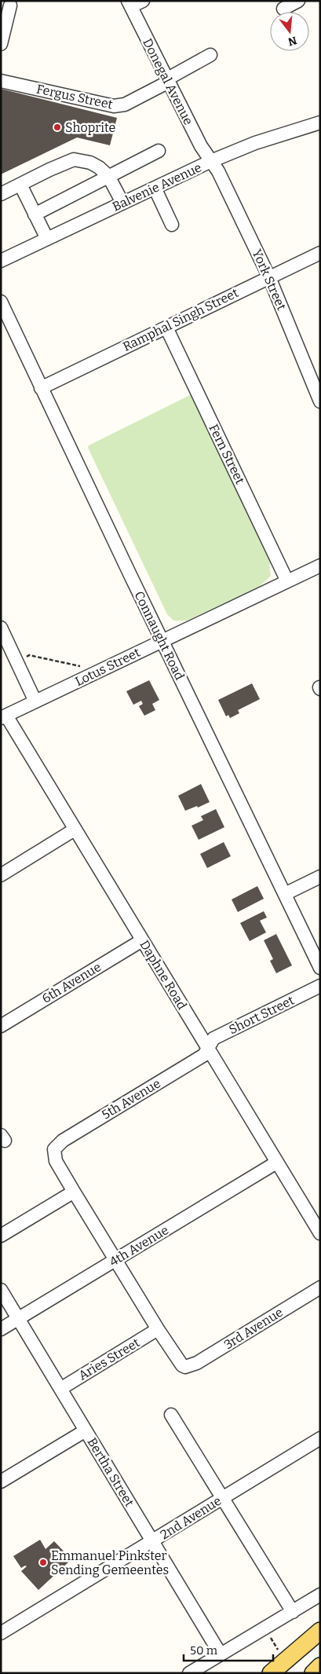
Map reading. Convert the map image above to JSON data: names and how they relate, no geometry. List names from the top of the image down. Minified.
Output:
{"streets":{"street":["Donegal Avenue","Fergus Street","Balvenie Avenue","York Street","Ramphal Singh Street","Fern Street","Connaught Road","Lotus Street","Daphne Road","6th Avenue","Short Street","5th Avenue","4th Avenue","3rd Avenue","Aries Street","Bertha Street","2nd Avenue"]},"crossings":[["Donegal Avenue","Fergus Street"],["Donegal Avenue","Balvenie Avenue"],["Donegal Avenue","York Street"],["Balvenie Avenue","York Street"],["York Street","Ramphal Singh Street"],["Ramphal Singh Street","Fern Street"],["Ramphal Singh Street","Connaught Road"],["Fern Street","Lotus Street"],["Connaught Road","Lotus Street"],["Lotus Street","Daphne Road"],["Daphne Road","6th Avenue"],["Daphne Road","Short Street"],["Daphne Road","5th Avenue"],["Daphne Road","4th Avenue"],["Short Street","5th Avenue"],["4th Avenue","Bertha Street"],["3rd Avenue","Aries Street"],["Aries Street","Bertha Street"],["Bertha Street","2nd Avenue"]],"places":["Shoprite","Emmanuel Pinkster Sending Gemeentes"],"scale_bar":"50 m","north":"bottom"}
